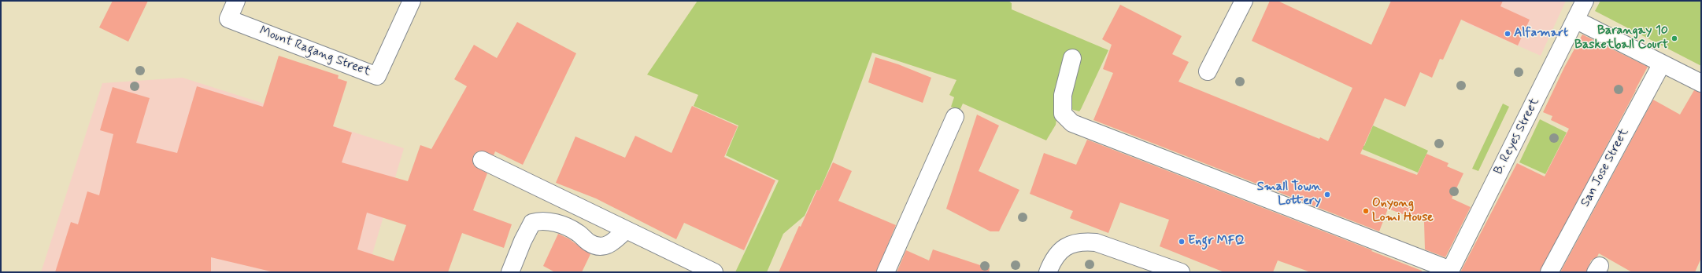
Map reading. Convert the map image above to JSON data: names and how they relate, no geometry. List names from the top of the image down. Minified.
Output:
{"streets":{"street":["Mount Ragang Street","B. Reyes Street","San Jose Street"]},"places":["Alfamart","Barangay 10 Basketball Court","Small Town Lottery","Onyong Lomi House","Engr MFQ"]}
